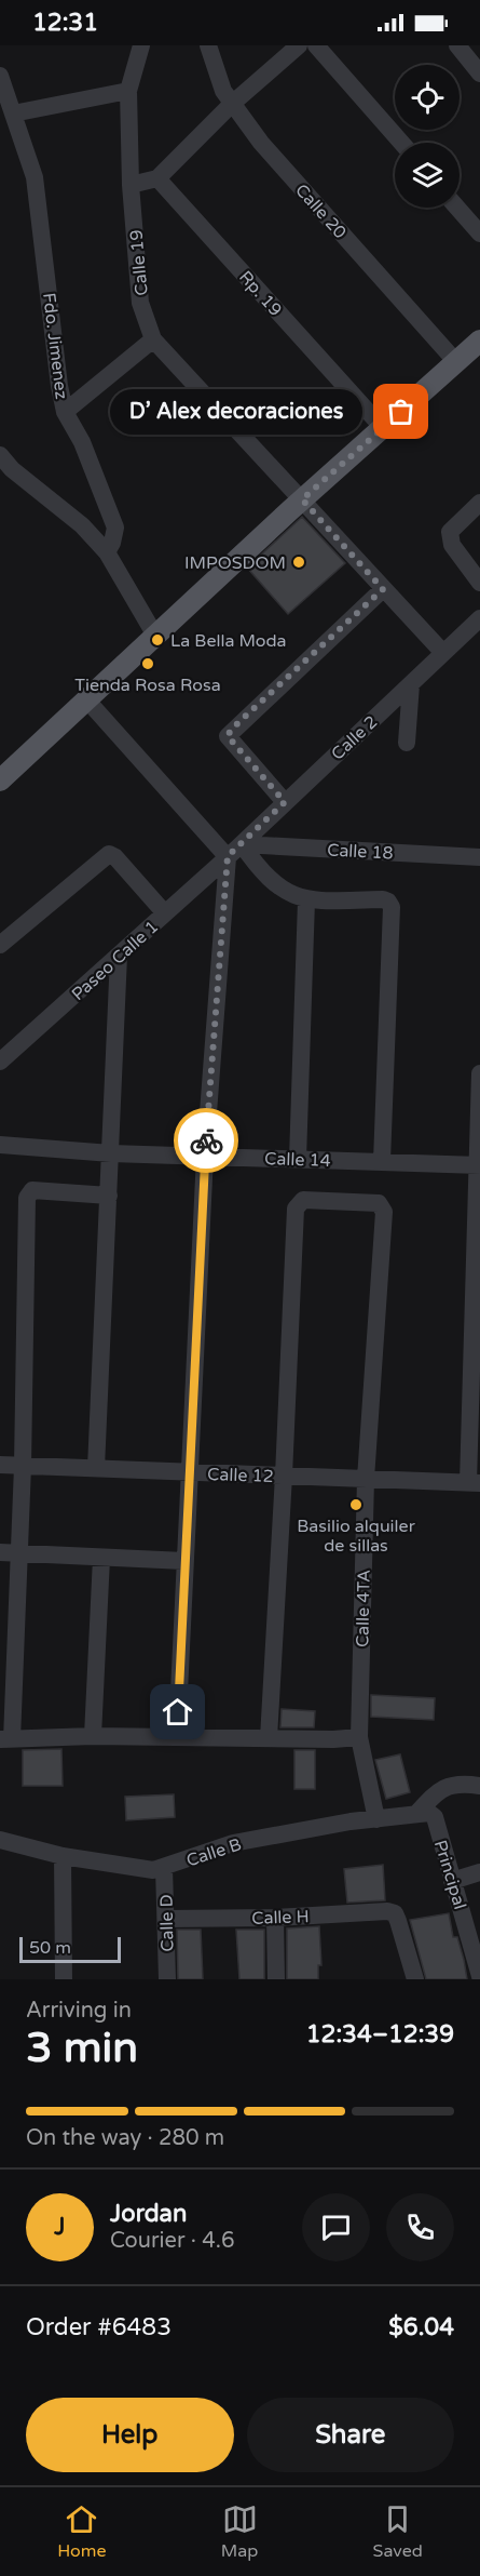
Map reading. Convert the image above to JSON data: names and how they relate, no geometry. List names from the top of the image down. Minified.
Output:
{"streets":{"street":["Calle 20","Calle 19","Rp. 19","Fdo. Jimenez","Calle 2","Calle 18","Paseo Calle 1","Calle 14","Calle 12","Calle 4TA","Calle B","Principal","Calle H","Calle D"]},"crossings":[["Calle 19","Calle 2"],["Calle 2","Calle 18"],["Calle 2","Paseo Calle 1"],["Calle 18","Paseo Calle 1"],["Calle 12","Calle 4TA"],["Calle 4TA","Calle B"],["Calle B","Principal"],["Calle B","Calle D"],["Calle H","Calle D"]],"places":["D’ Alex decoraciones","IMPOSDOM","La Bella Moda","Tienda Rosa Rosa","Basilio alquiler de sillas"],"scale_bar":"50 m","page":{"status":"12:31","bubble":"D’ Alex decoraciones","scale":"50 m","heading":["3 min","Arriving in","12:34–12:39"],"panel":["Jordan","Courier · 4.6","Order #6483","$6.04"],"bar":"On the way · 280 m","round":"J","buttons":["Help","Share"],"tabs":["Home","Map","Saved"]}}
